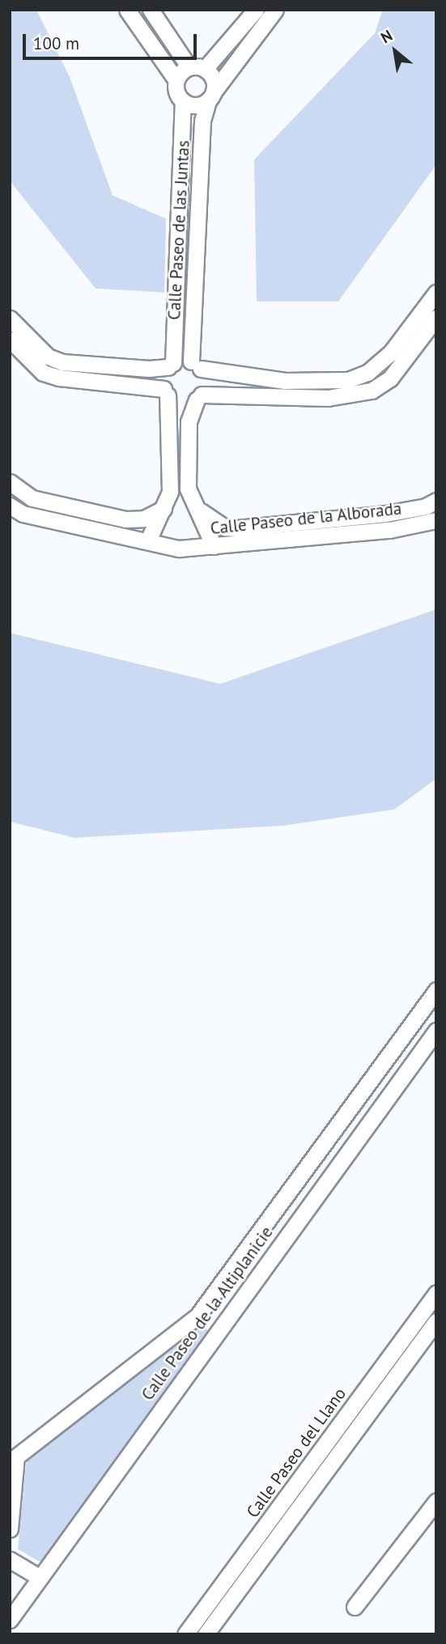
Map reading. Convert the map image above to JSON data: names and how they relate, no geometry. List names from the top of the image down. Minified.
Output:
{"streets":{"street":["Calle Paseo de las Juntas","Calle Paseo de la Alborada","Calle Paseo de la Altiplanicie","Calle Paseo del Llano"]},"scale_bar":"100 m","north":"top left"}
